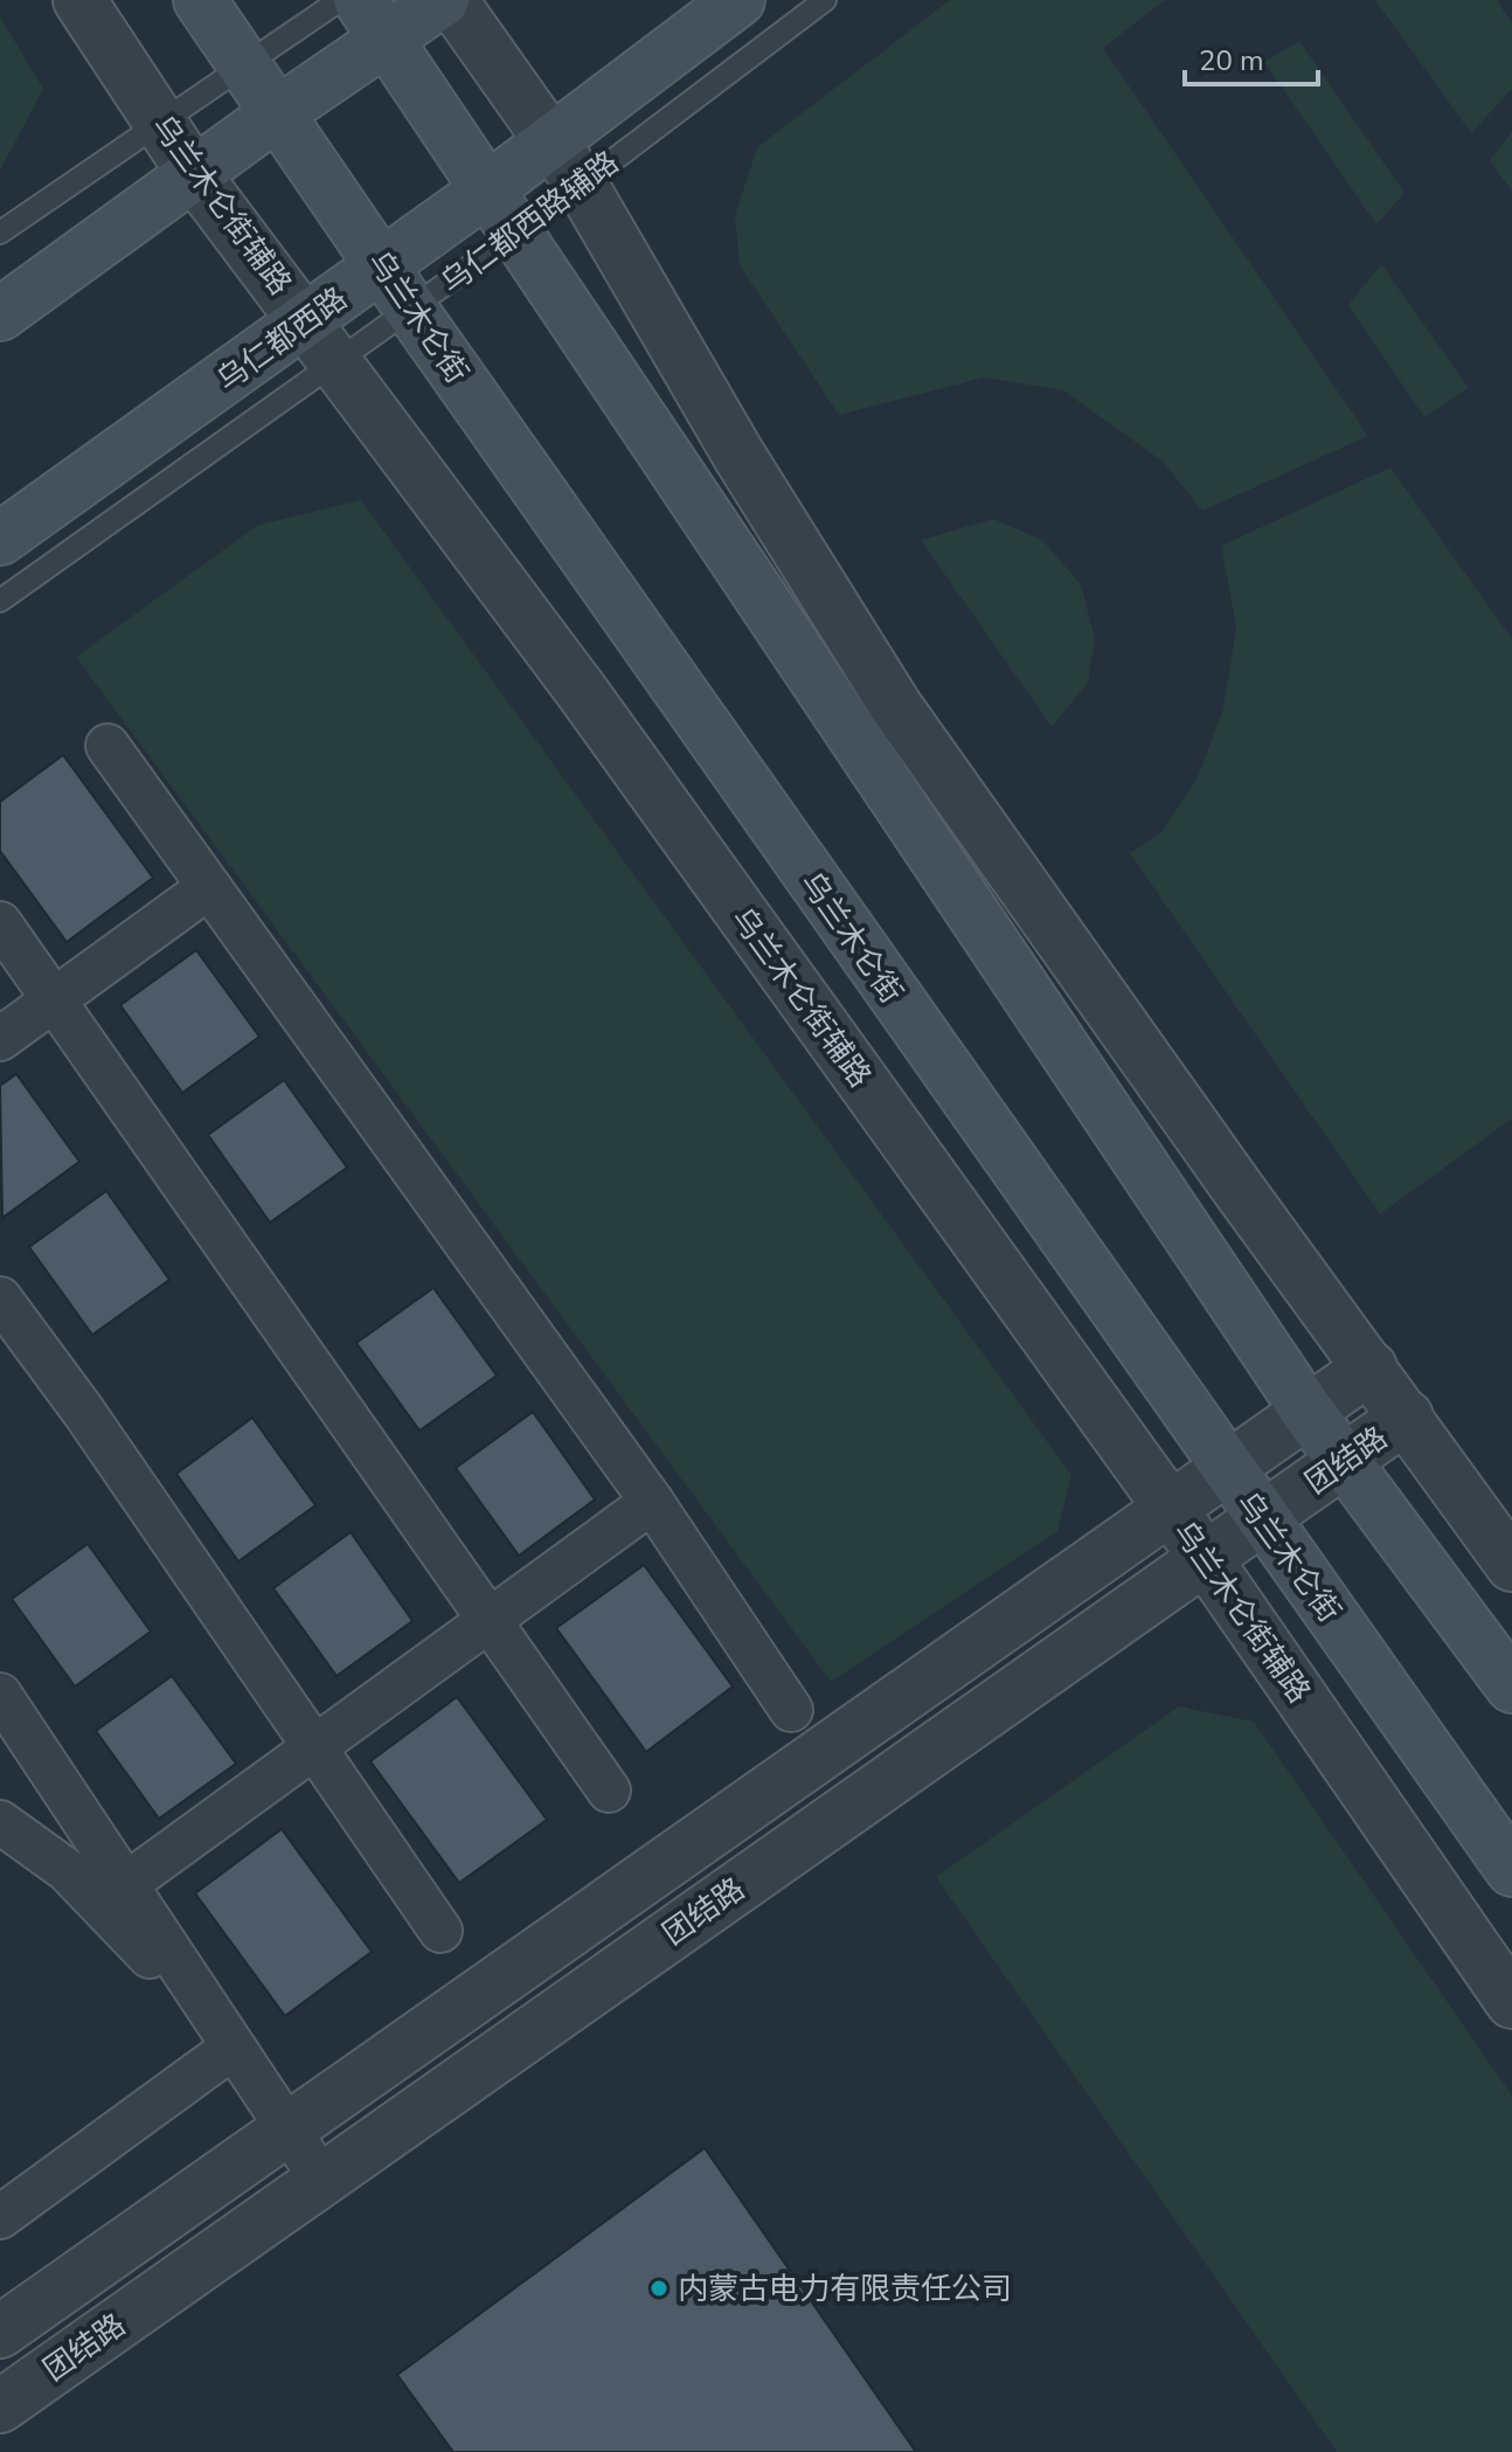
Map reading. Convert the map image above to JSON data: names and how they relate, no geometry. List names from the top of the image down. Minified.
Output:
{"streets":{"main road":["乌兰木仑街","乌仁都西路"],"street":["乌兰木仑街辅路","团结路"],"lane":["乌仁都西路辅路"]},"crossings":[["乌兰木仑街辅路","乌仁都西路辅路"],["乌兰木仑街辅路","乌仁都西路"],["乌兰木仑街辅路","团结路"],["乌仁都西路辅路","乌兰木仑街"],["乌仁都西路辅路","乌仁都西路"],["乌兰木仑街","乌仁都西路"],["乌兰木仑街","团结路"]],"places":["内蒙古电力有限责任公司"],"scale_bar":"20 m"}
